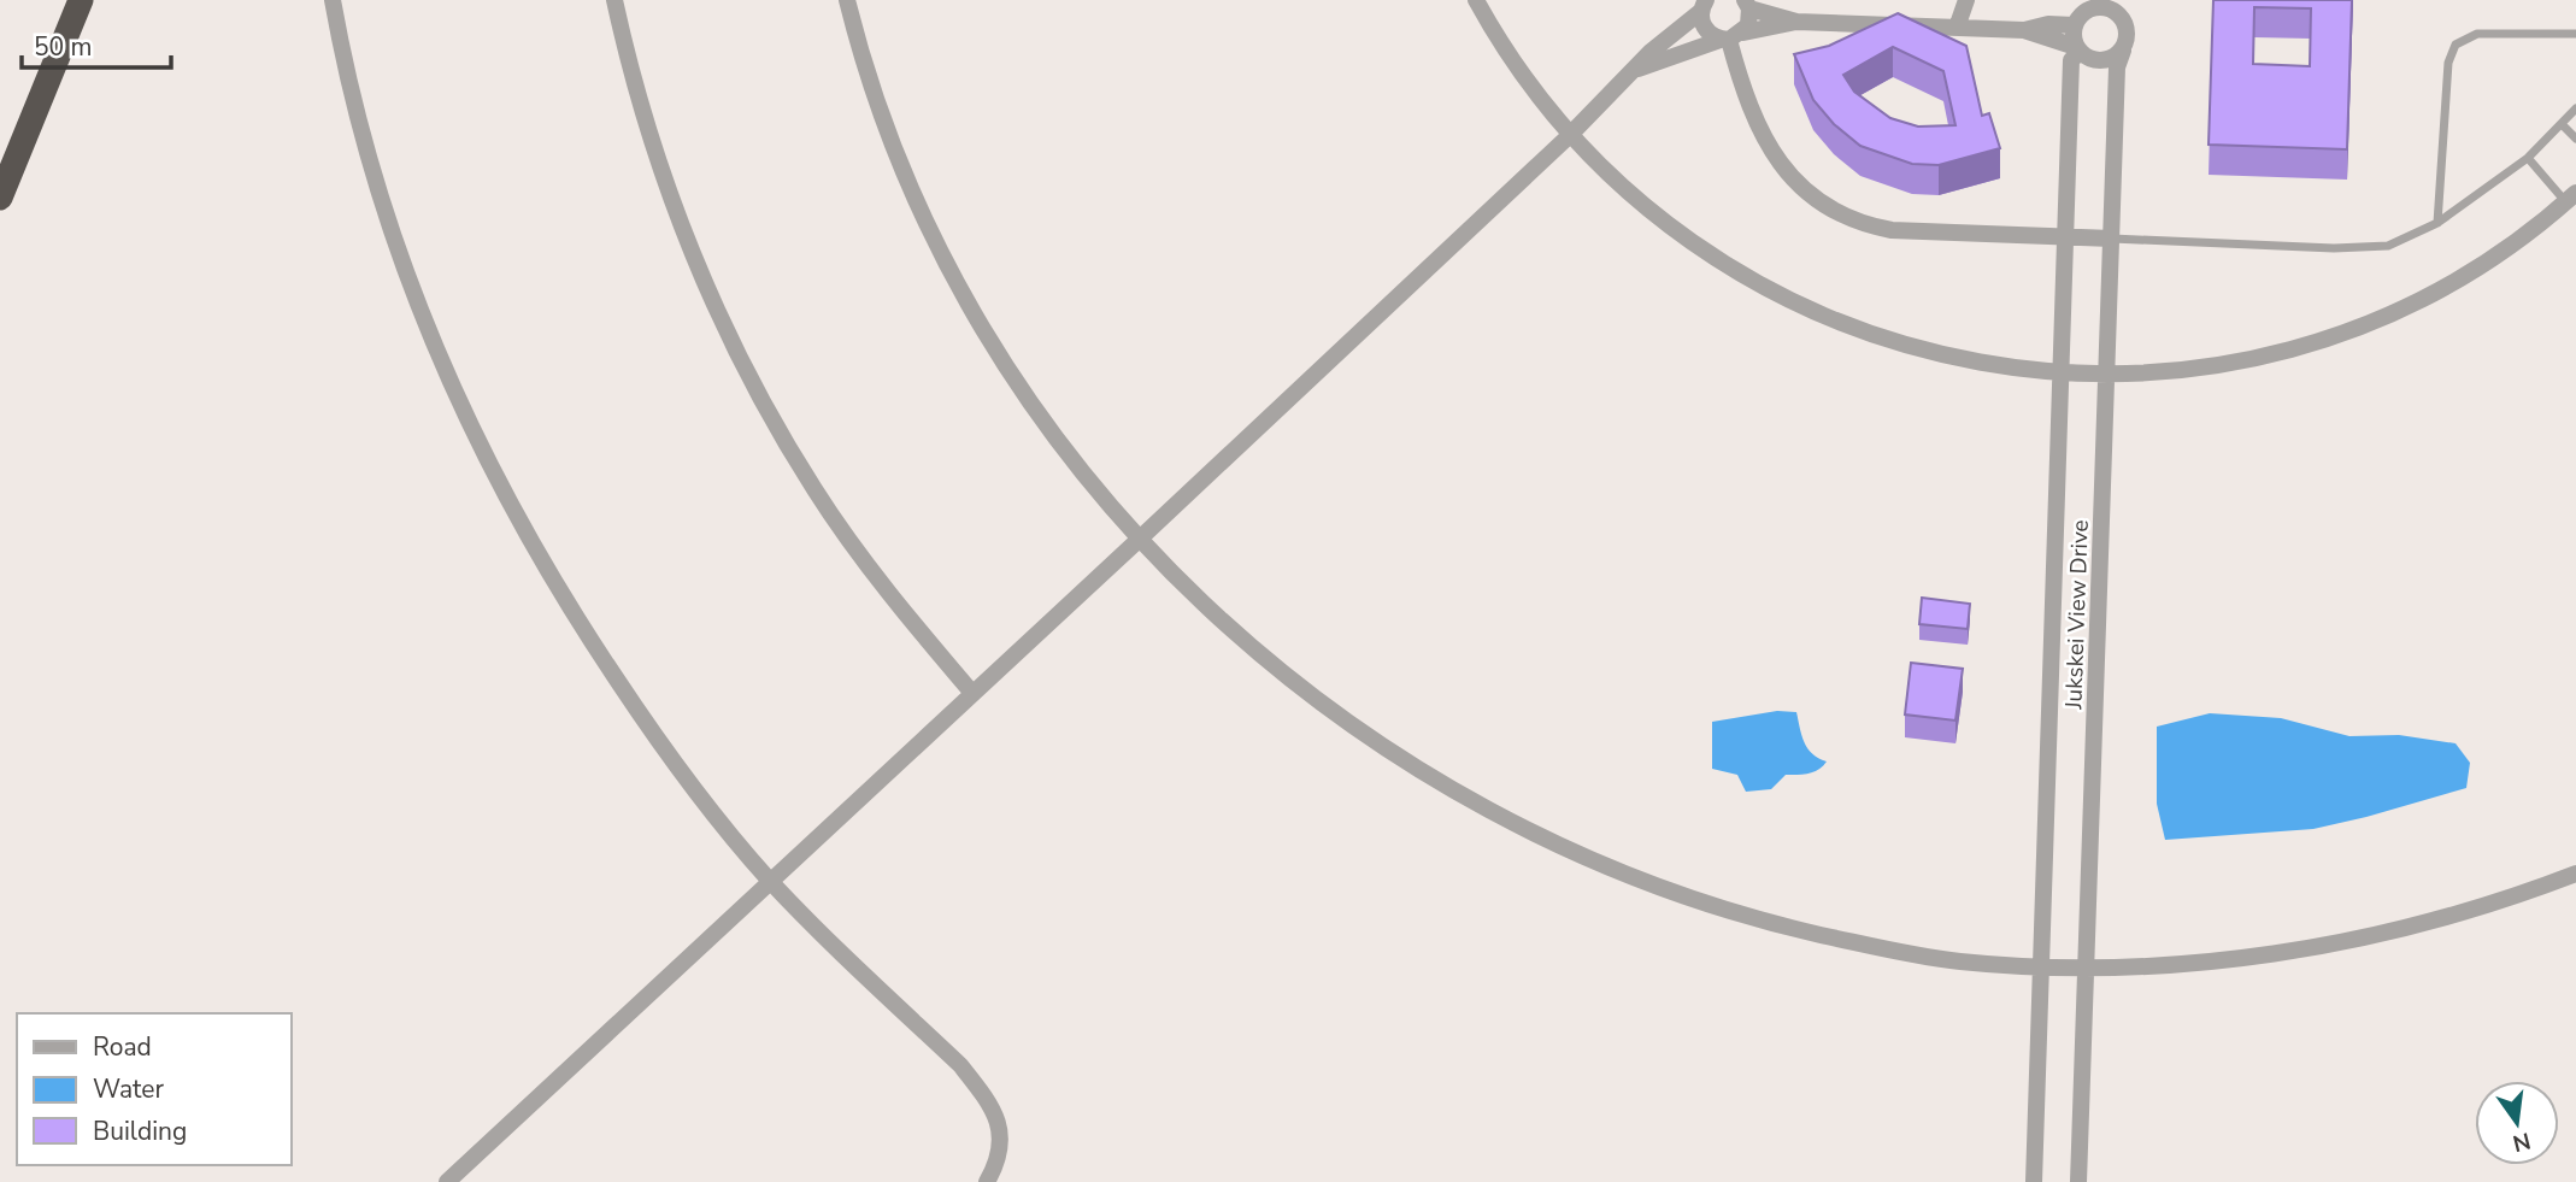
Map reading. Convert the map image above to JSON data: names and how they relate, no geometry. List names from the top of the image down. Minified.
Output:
{"streets":{"street":["Jukskei View Drive"]},"legend":["Road","Water","Building"],"scale_bar":"50 m","north":"bottom"}
